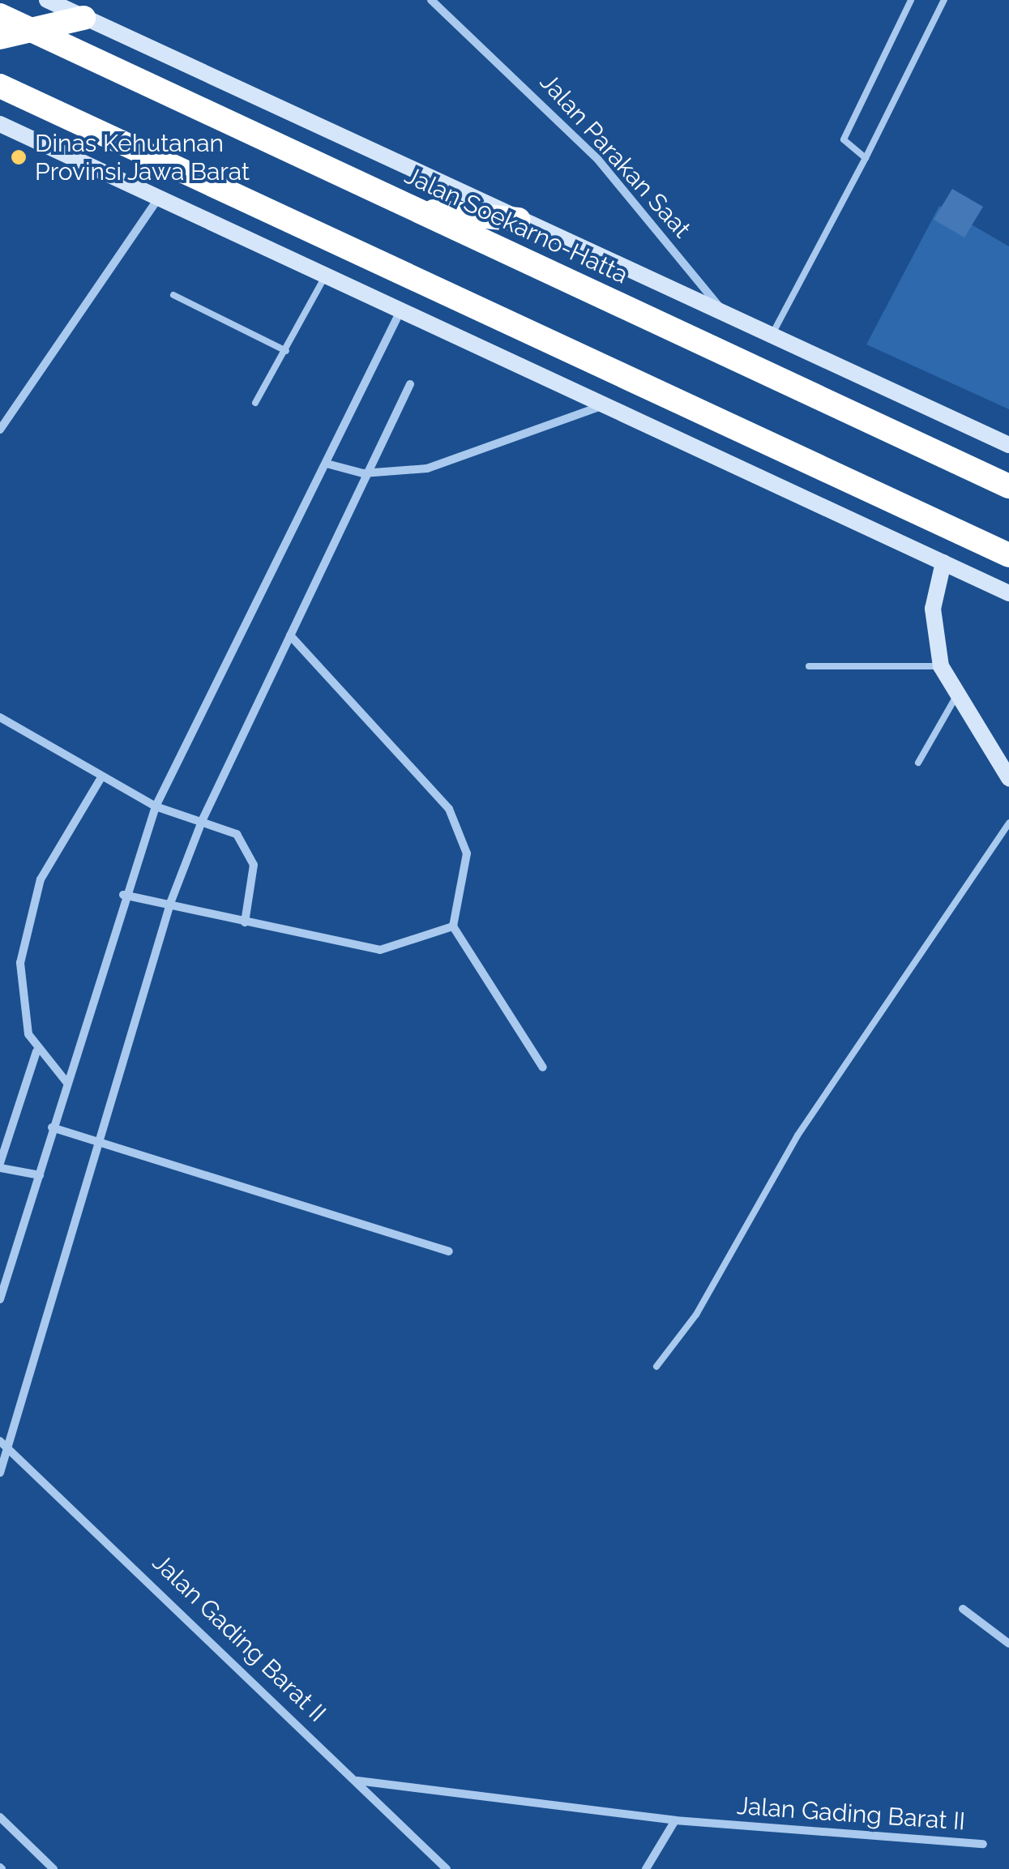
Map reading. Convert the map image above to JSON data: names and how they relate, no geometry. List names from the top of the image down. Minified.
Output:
{"streets":{"highway":["Jalan Soekarno-Hatta"],"street":["Jalan Parakan Saat","Jalan Gading Barat II"]},"crossings":[["Jalan Parakan Saat","Jalan Soekarno-Hatta"]],"places":["Dinas Kehutanan Provinsi Jawa Barat"]}
